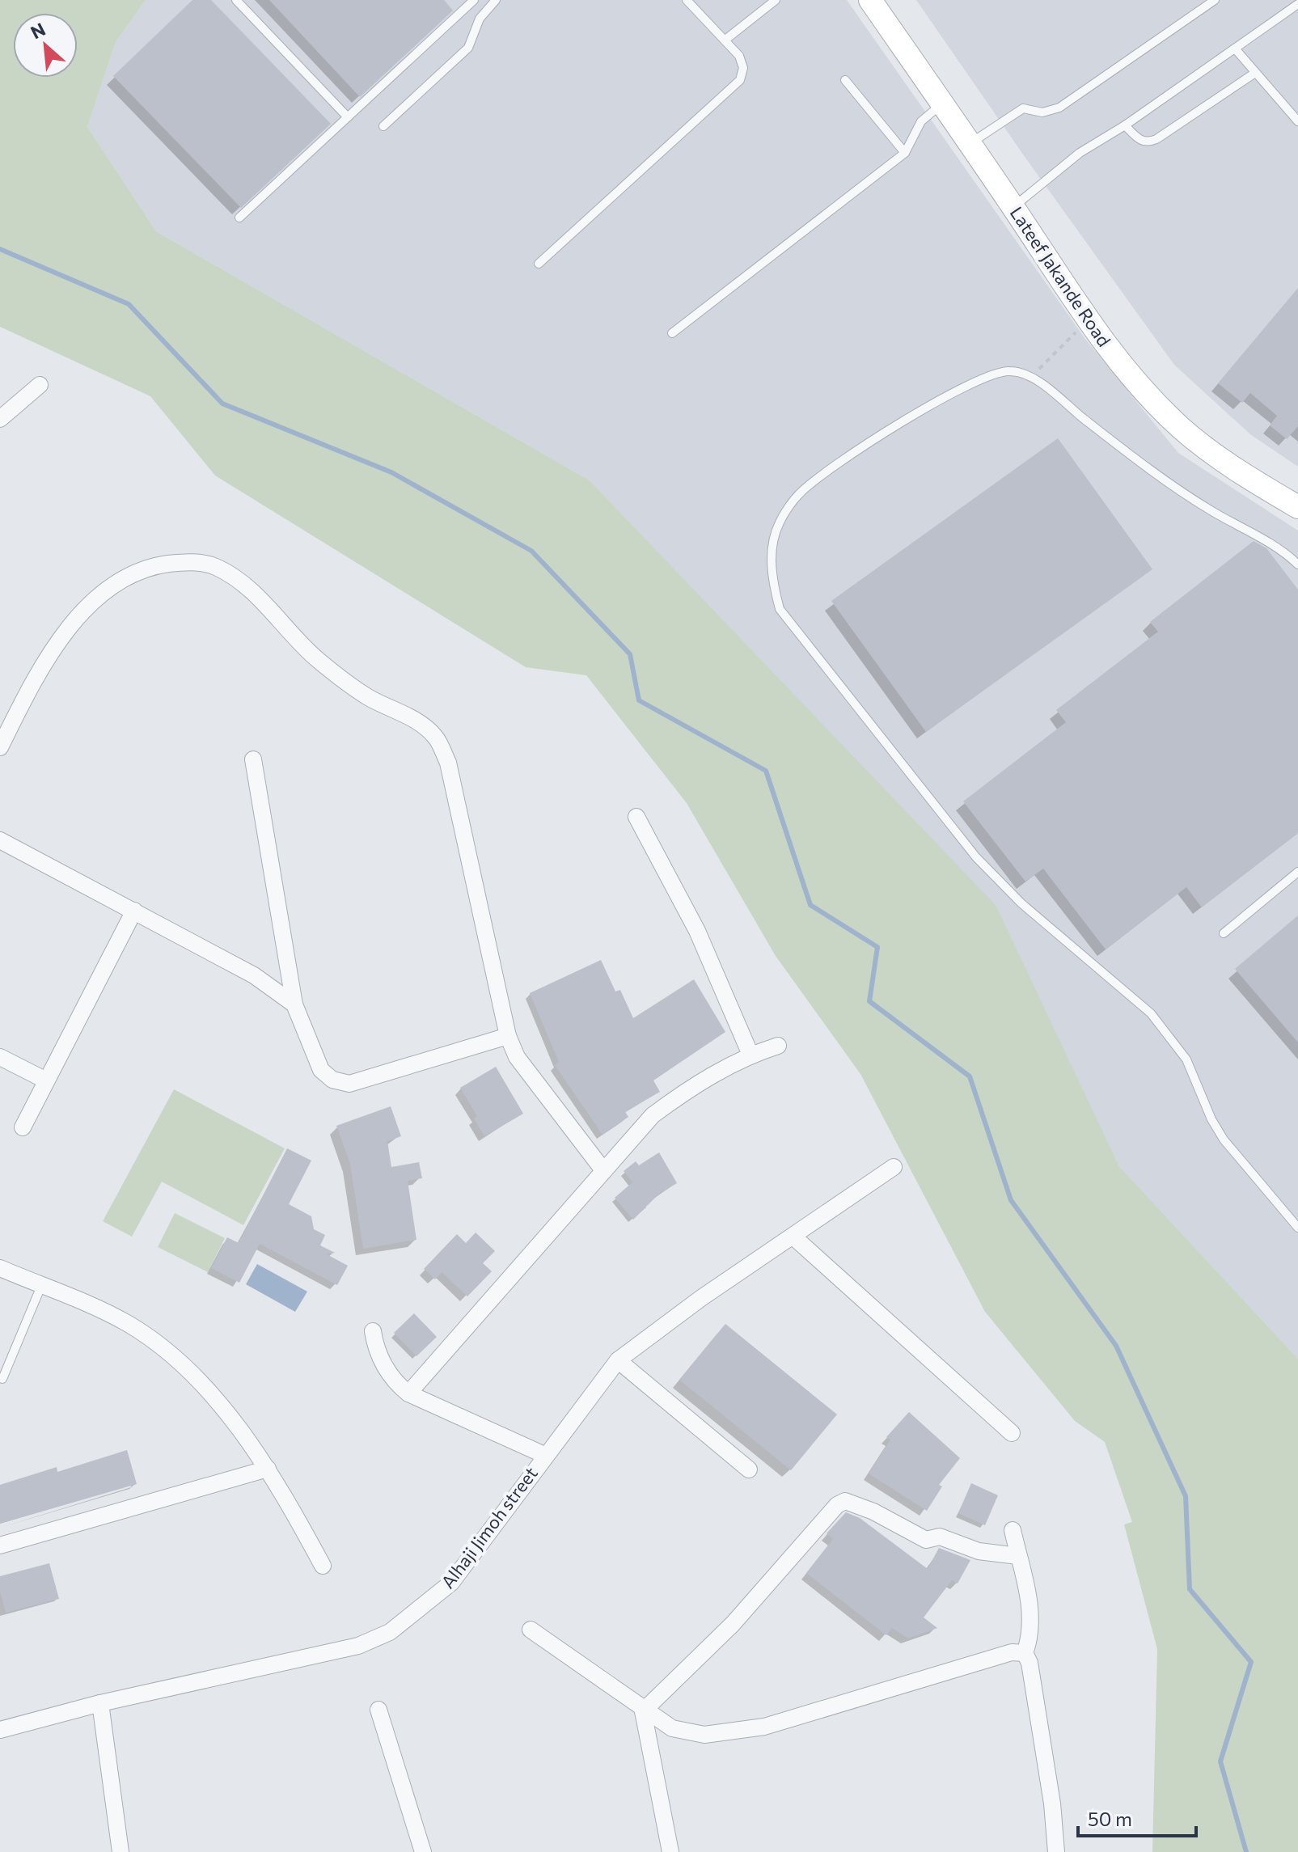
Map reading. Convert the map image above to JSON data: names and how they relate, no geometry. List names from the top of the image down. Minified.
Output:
{"streets":{"main road":["Lateef Jakande Road"],"street":["Alhaji Jimoh street"]},"scale_bar":"50 m","north":"top left"}
